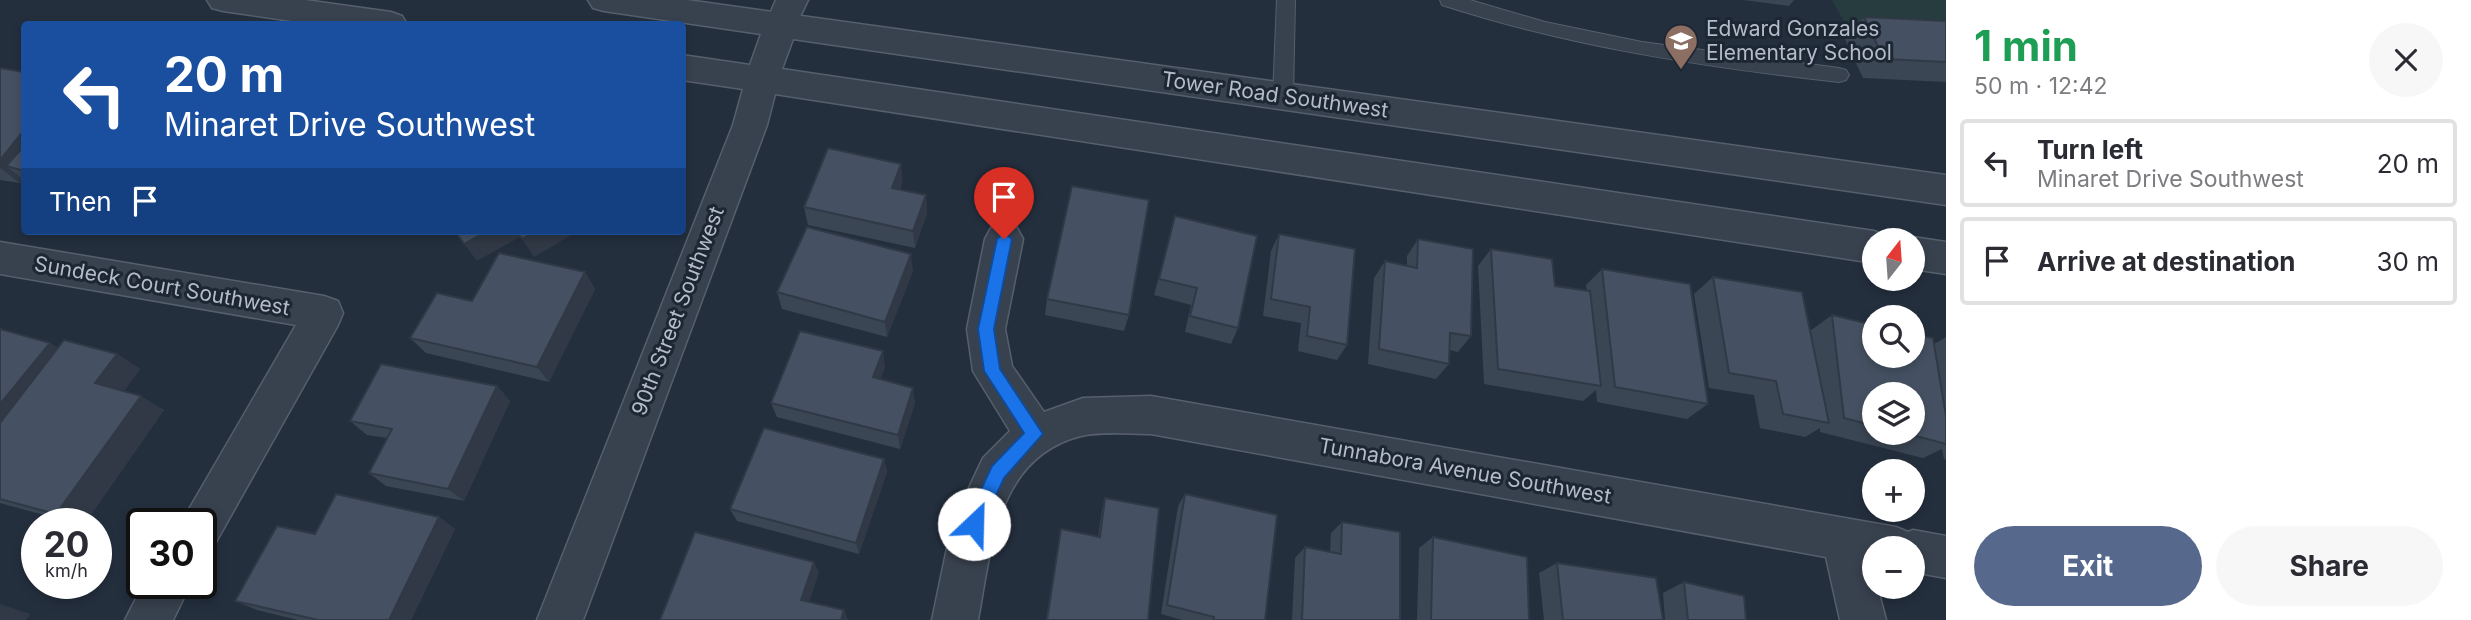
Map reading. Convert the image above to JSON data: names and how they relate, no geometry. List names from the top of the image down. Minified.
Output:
{"streets":{"street":["Tower Road Southwest","Sundeck Court Southwest","90th Street Southwest","Tunnabora Avenue Southwest"]},"crossings":[["Tower Road Southwest","90th Street Southwest"]],"places":{"school or university":["Edward Gonzales Elementary School"]},"north":"top","page":{"heading":["1 min","50 m · 12:42"],"turn":["20 m","Minaret Drive Southwest"],"list":[{"name":"Turn left","note":"Minaret Drive Southwest","value":"20 m"},{"name":"Arrive at destination","value":"30 m"}],"then":"Then","map_buttons":["+","−"],"speed":"20 km/h","limit":"30","buttons":["Exit","Share"]}}
